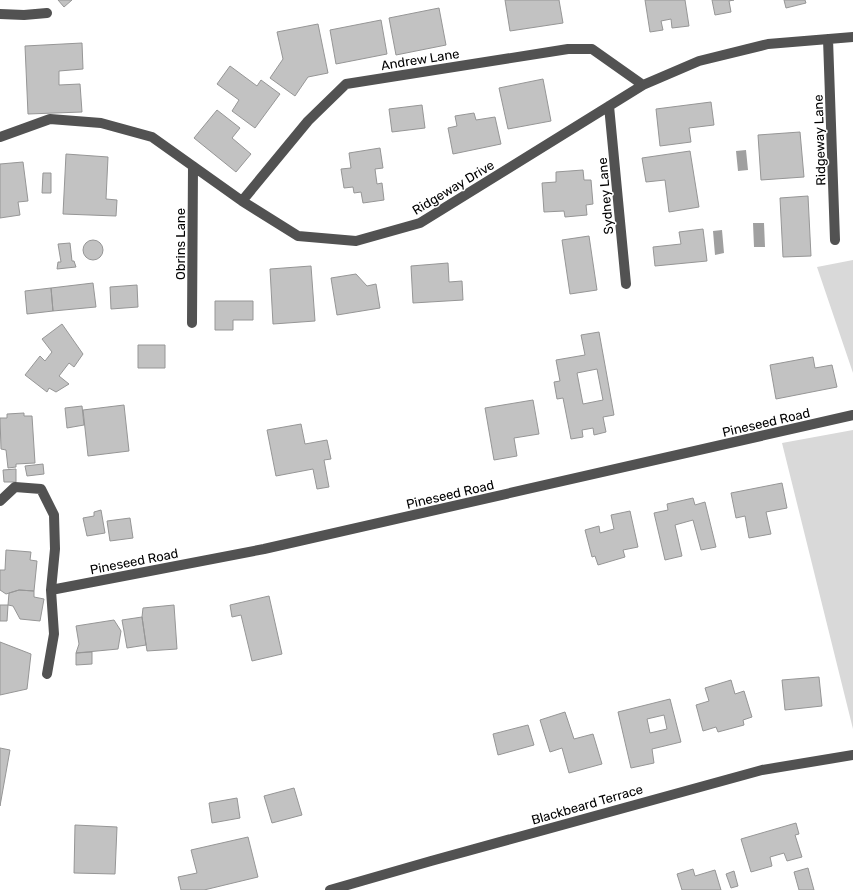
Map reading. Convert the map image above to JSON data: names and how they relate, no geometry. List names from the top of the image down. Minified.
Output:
{"streets":{"street":["Andrew Lane","Ridgeway Lane","Ridgeway Drive","Sydney Lane","Obrins Lane","Pineseed Road","Blackbeard Terrace"]},"crossings":[["Andrew Lane","Ridgeway Drive"],["Ridgeway Lane","Ridgeway Drive"],["Ridgeway Drive","Sydney Lane"],["Ridgeway Drive","Obrins Lane"]]}
